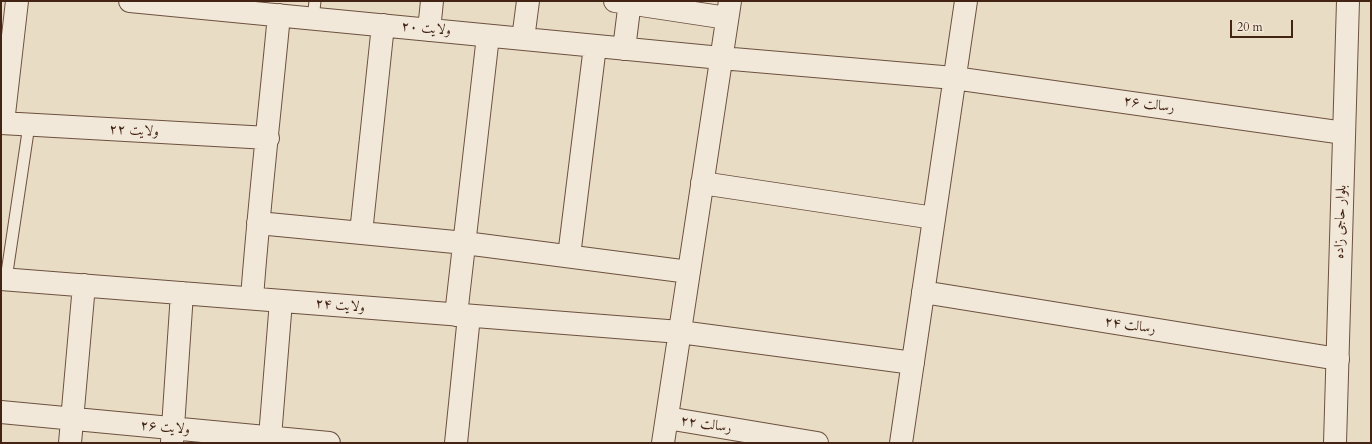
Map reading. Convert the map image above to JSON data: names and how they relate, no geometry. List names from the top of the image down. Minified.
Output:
{"streets":{"street":["ولایت ۲۰","رسالت ۲۶","ولایت ۲۲","بلوار حاجی زاده","ولایت ۲۴","رسالت ۲۴","رسالت ۲۲","ولایت ۲۶"]},"crossings":[["ولایت ۲۰","رسالت ۲۶"],["رسالت ۲۶","بلوار حاجی زاده"],["بلوار حاجی زاده","رسالت ۲۴"]],"scale_bar":"20 m"}
